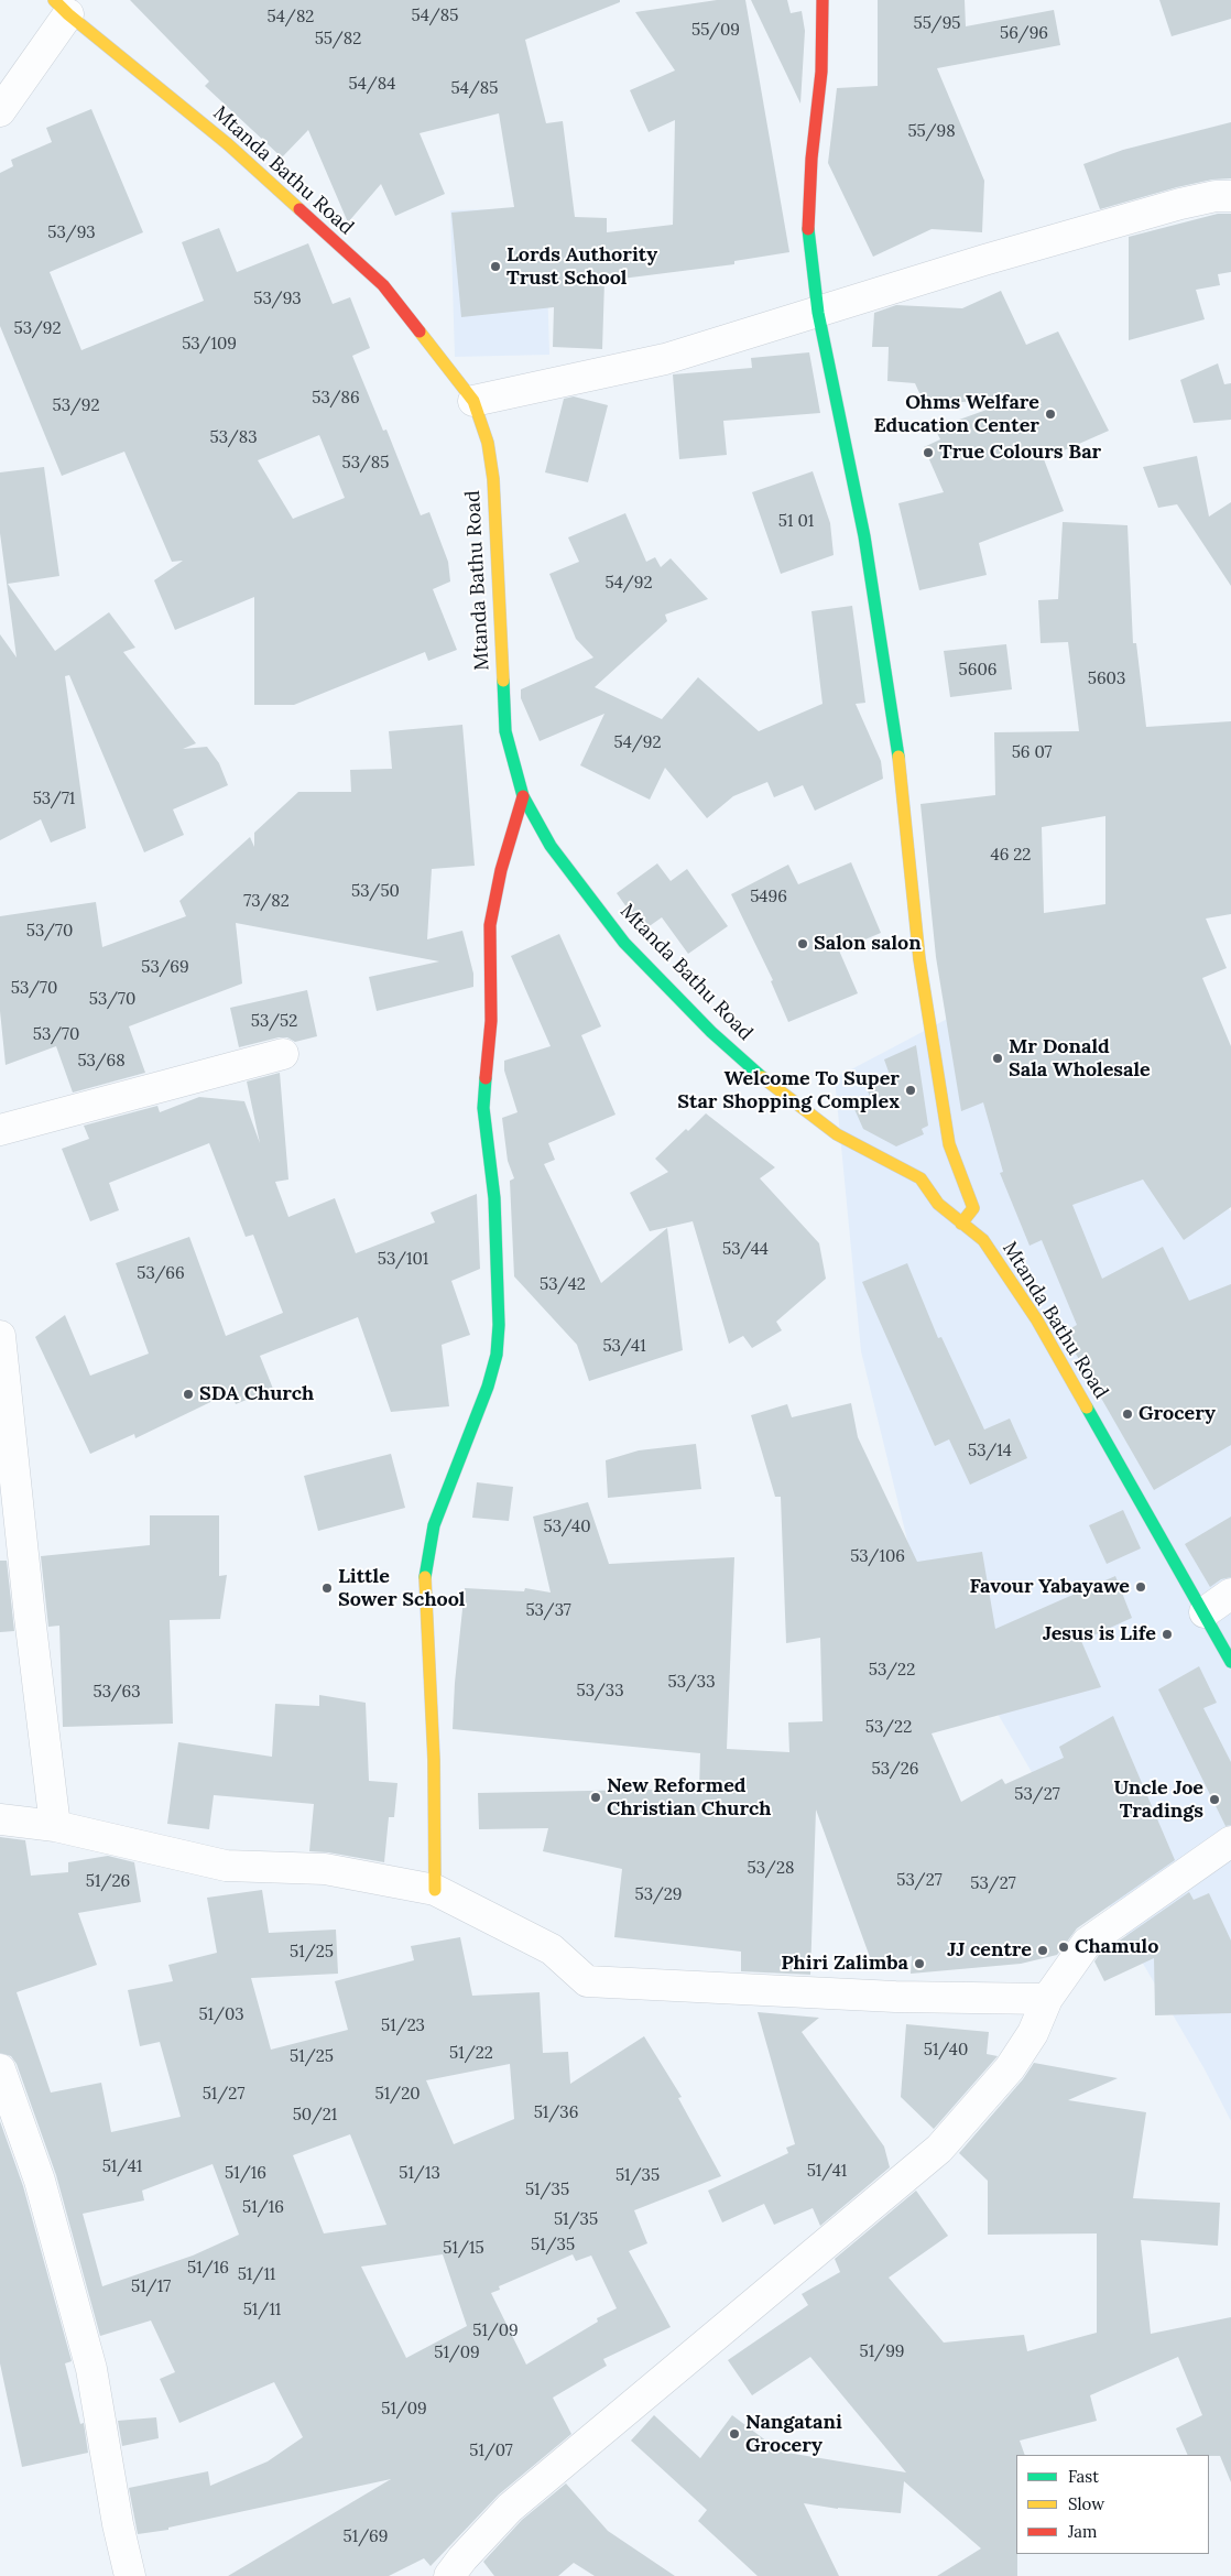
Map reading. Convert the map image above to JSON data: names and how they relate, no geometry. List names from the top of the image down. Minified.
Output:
{"streets":{"street":["Mtanda Bathu Road"]},"places":["Lords Authority Trust School","Ohms Welfare Education Center","True Colours Bar","Salon salon","Mr Donald Sala Wholesale","Welcome To Super Star Shopping Complex","SDA Church","Grocery","Favour Yabayawe","Little Sower School","Jesus is Life","New Reformed Christian Church","Uncle Joe Tradings","Chamulo","JJ centre","Phiri Zalimba","Nangatani Grocery"],"house_numbers":["54/85","54/82","55/95","55/09","56/96","55/82","54/84","54/85","55/98","53/93","53/93","53/92","53/109","53/86","53/92","53/83","53/85","51 01","54/92","5606","5603","54/92","56 07","53/71","46 22","53/50","5496","73/82","53/70","53/69","53/70","53/70","53/52","53/70","53/68","53/44","53/101","53/66","53/42","53/41","53/14","53/40","53/106","53/37","53/22","53/33","53/33","53/63","53/22","53/26","53/27","53/28","53/27","51/26","53/27","53/29","51/25","51/03","51/23","51/40","51/22","51/25","51/27","51/20","51/36","50/21","51/41","51/41","51/16","51/13","51/35","51/35","51/16","51/35","51/35","51/15","51/16","51/11","51/17","51/11","51/09","51/99","51/09","51/09","51/07","51/69"],"legend":["Fast","Slow","Jam"]}
